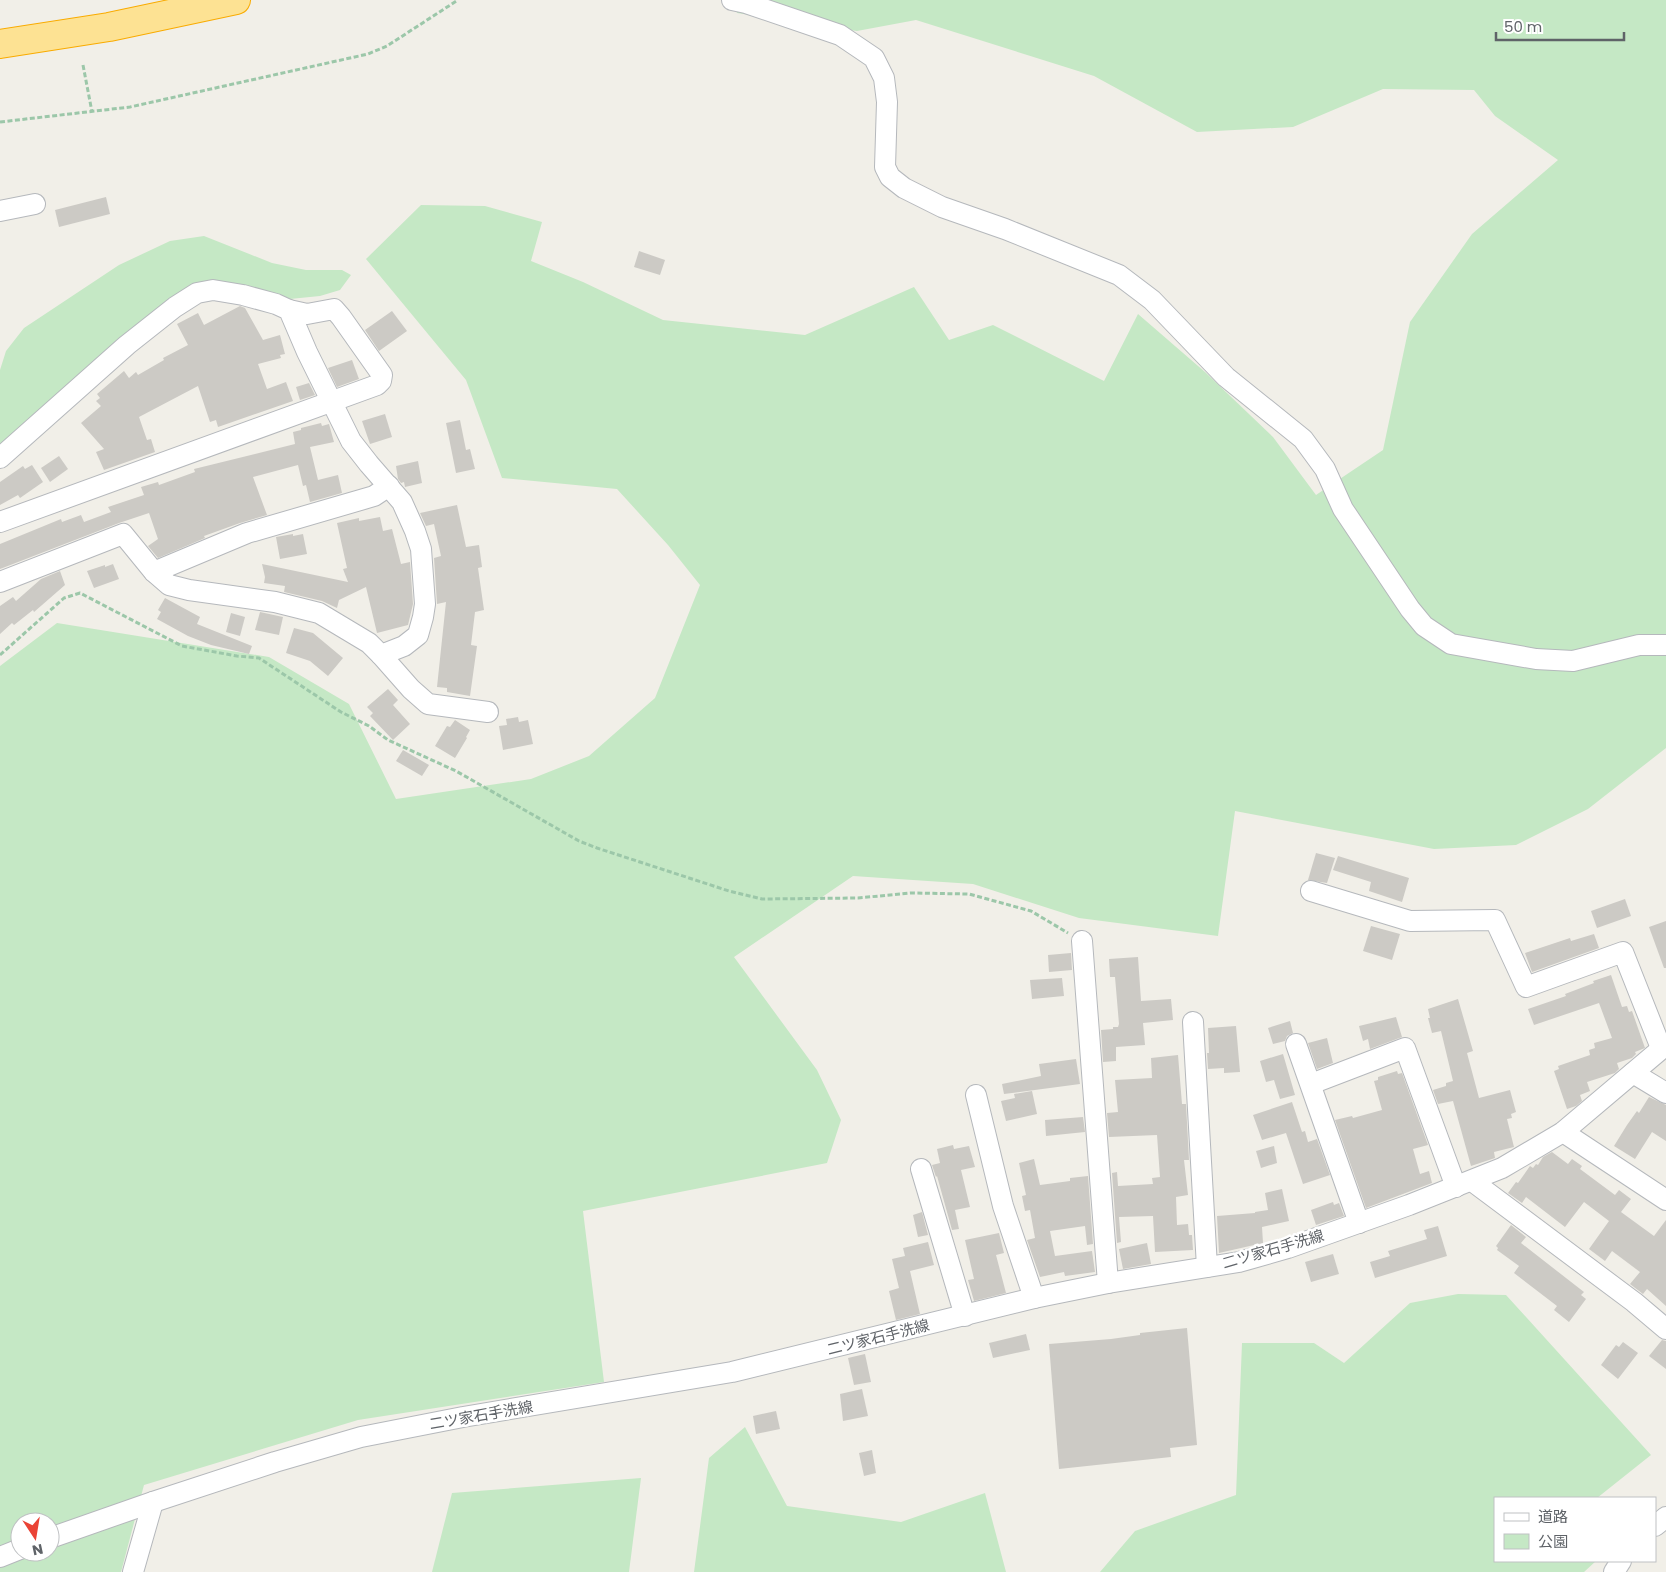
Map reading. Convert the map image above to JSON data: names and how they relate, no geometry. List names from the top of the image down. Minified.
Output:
{"streets":{"street":["二ツ家石手洗線"]},"legend":["道路","公園"],"scale_bar":"50 m","north":"bottom"}
